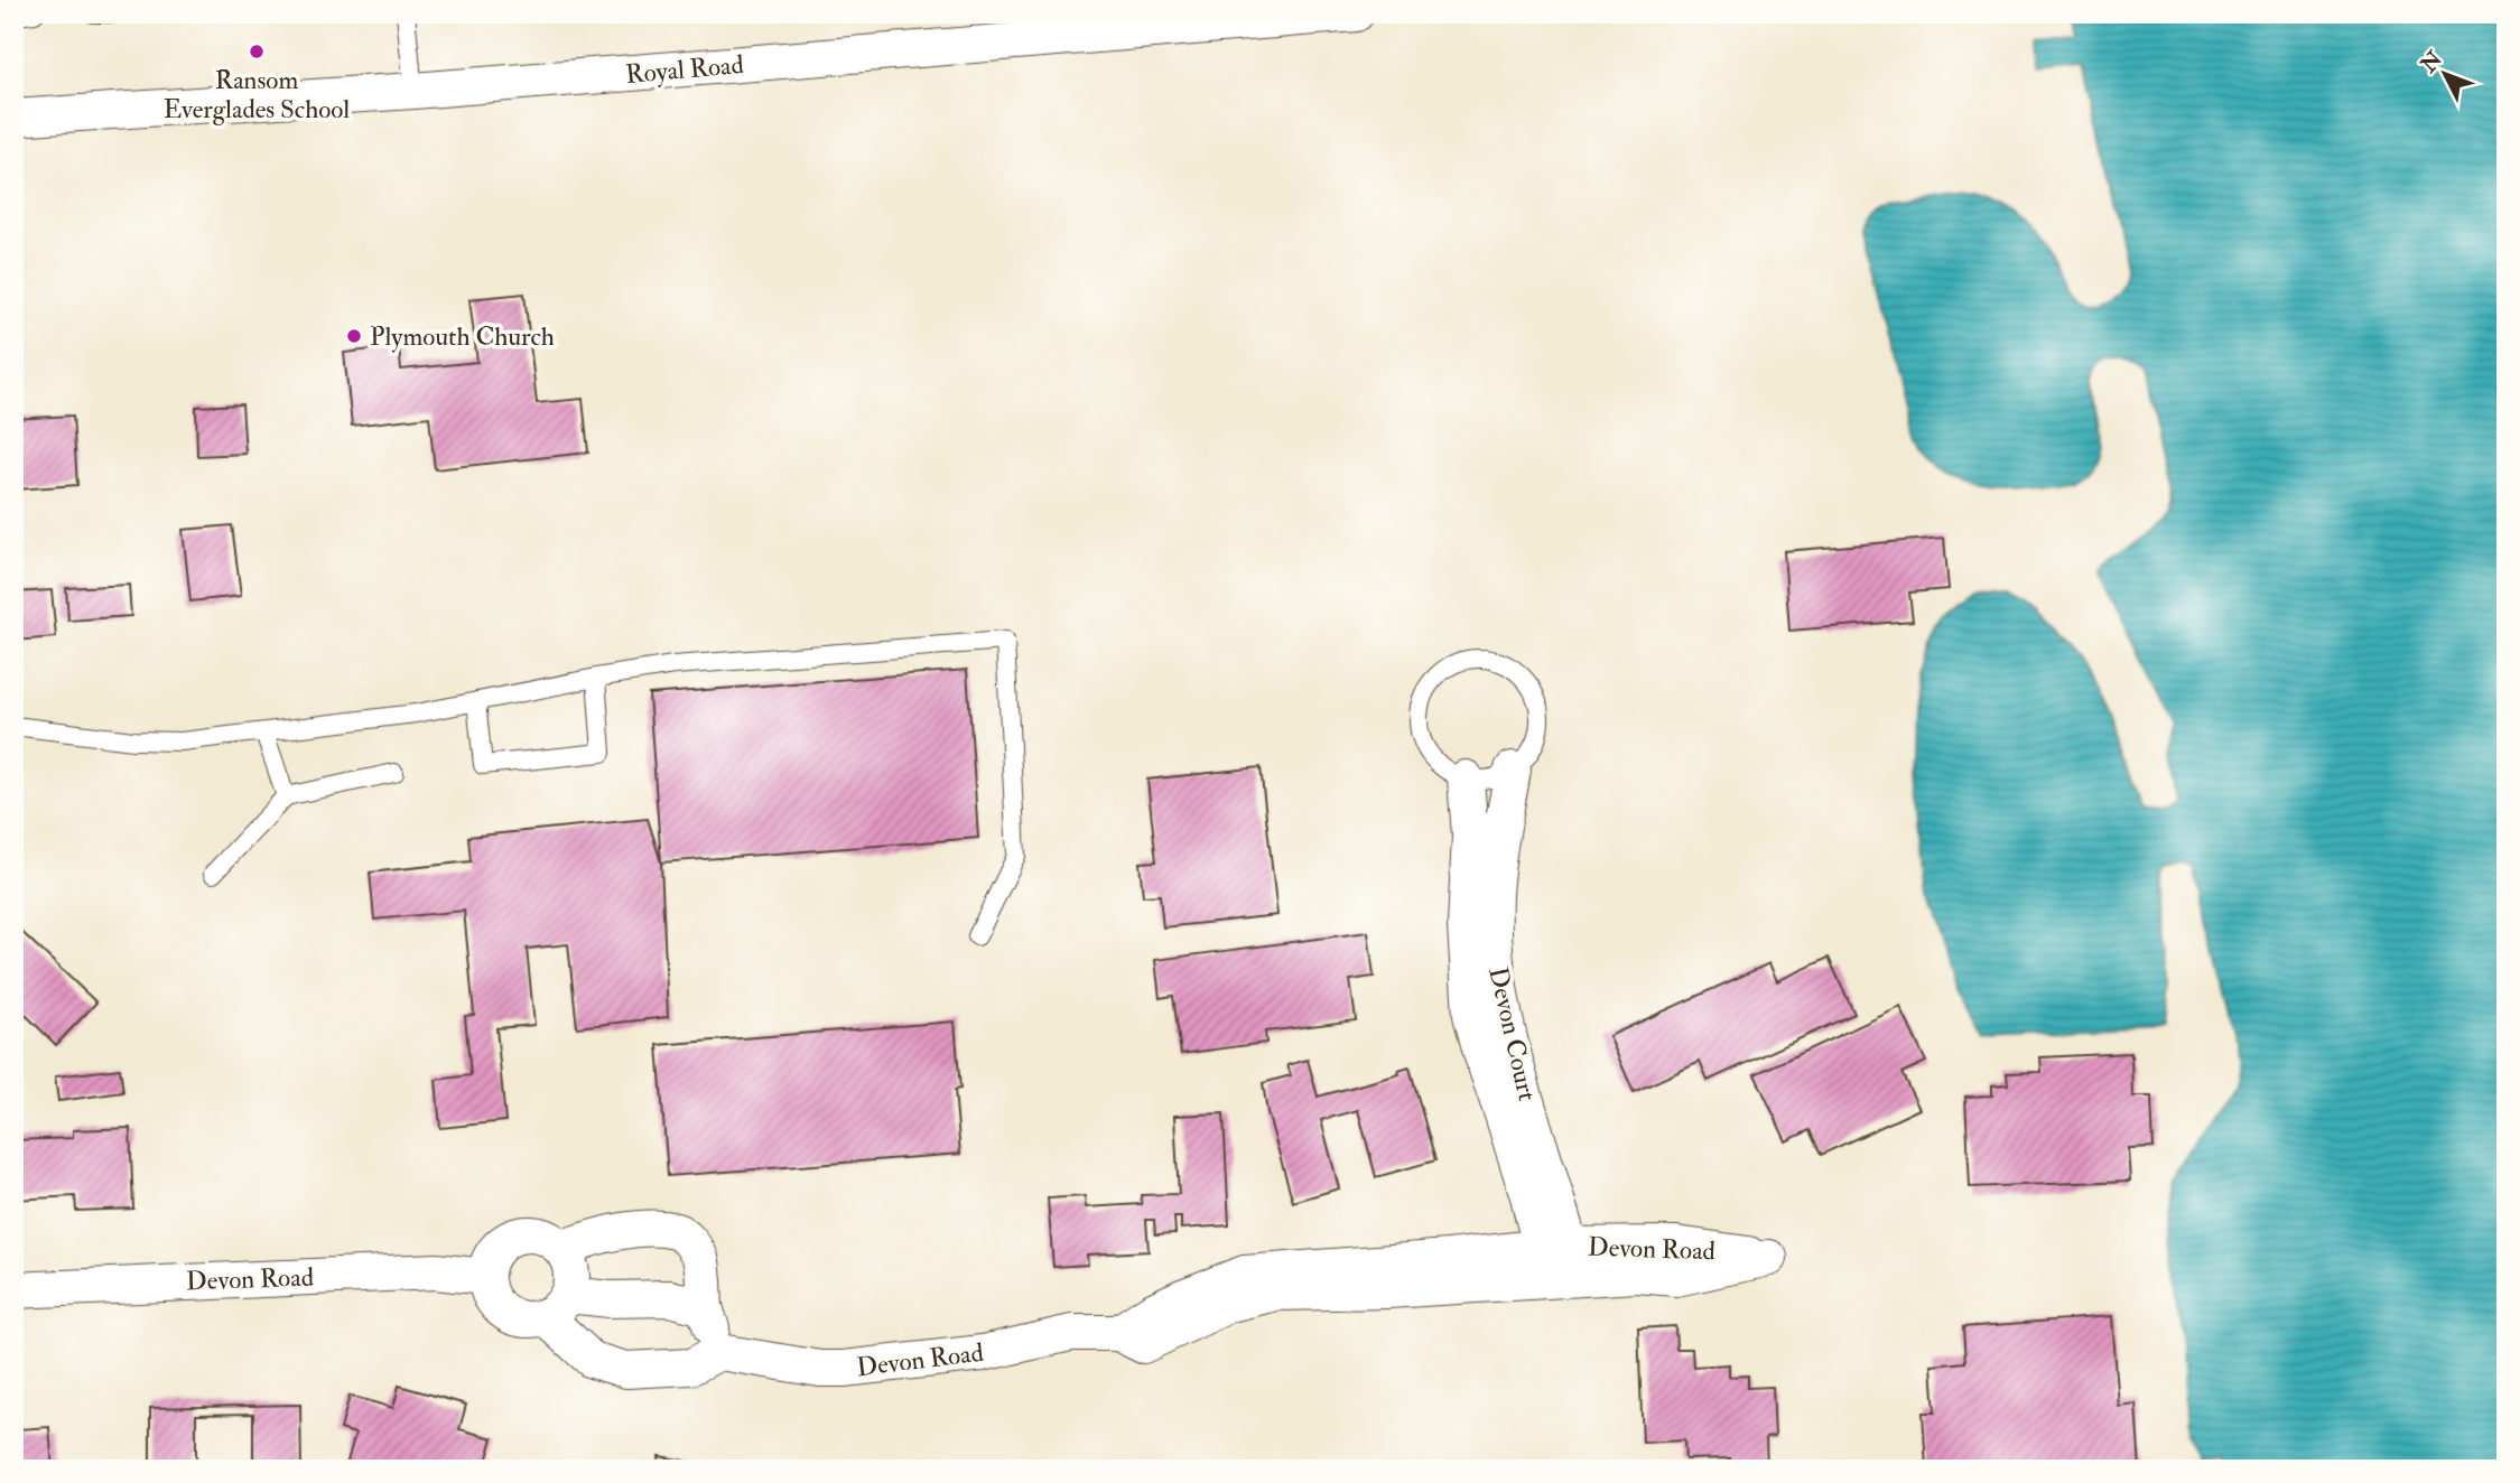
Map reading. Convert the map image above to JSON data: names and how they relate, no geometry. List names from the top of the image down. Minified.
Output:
{"streets":{"street":["Royal Road","Devon Court","Devon Road"]},"crossings":[["Devon Court","Devon Road"]],"places":["Ransom Everglades School","Plymouth Church"],"north":"top left"}
